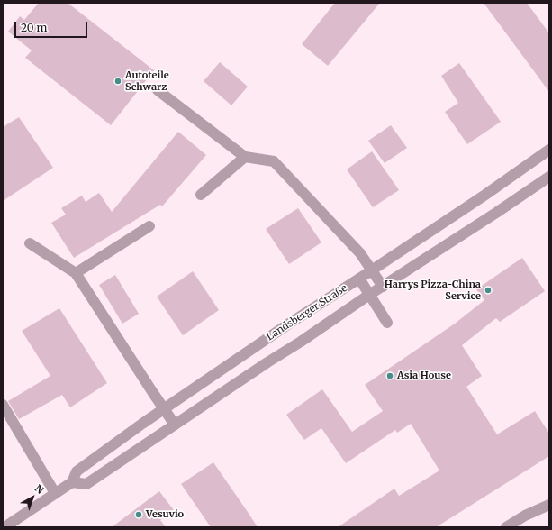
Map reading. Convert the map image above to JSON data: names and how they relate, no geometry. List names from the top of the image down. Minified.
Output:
{"streets":{"street":["Landsberger Straße"]},"places":["Autoteile Schwarz","Harrys Pizza-China Service","Asia House","Vesuvio"],"scale_bar":"20 m","north":"top right"}
